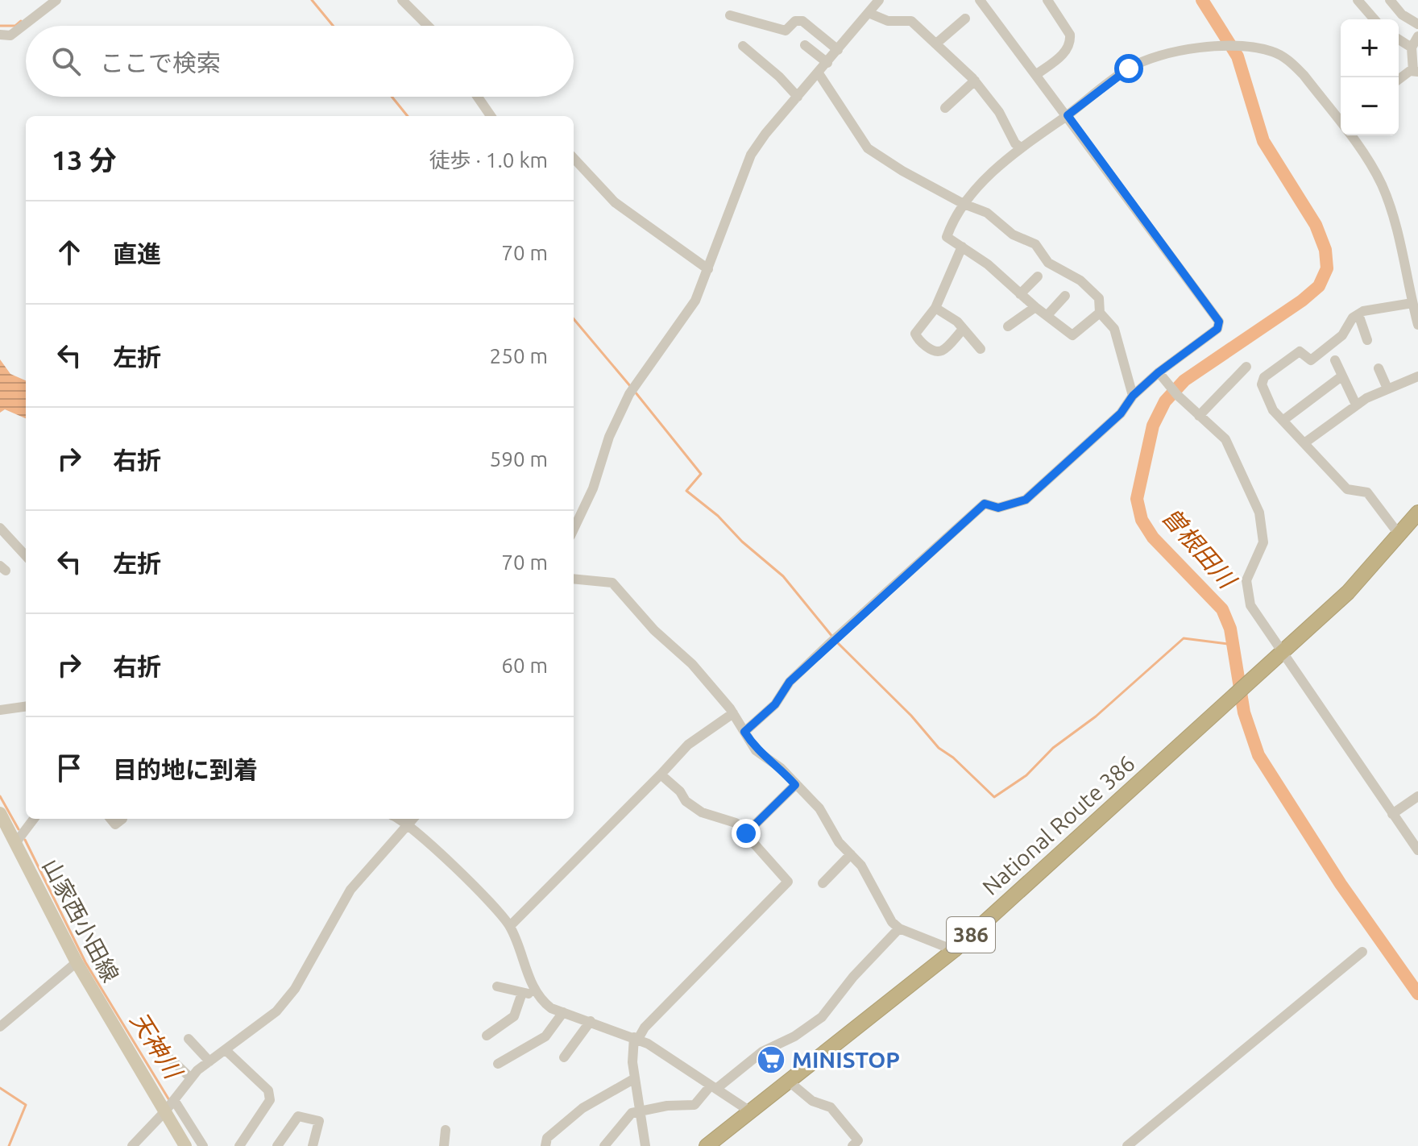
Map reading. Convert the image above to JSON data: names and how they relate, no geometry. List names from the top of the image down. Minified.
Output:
{"streets":{"highway":["National Route 386","386"],"main road":["山家西小田線"]},"water":["曽根田川","天神川"],"places":{"supermarket":["MINISTOP"]},"page":{"map_buttons":["+","−"],"search":"ここで検索","heading":["13 分","徒歩 · 1.0 km"],"list":[["直進","70 m"],["左折","250 m"],["右折","590 m"],["左折","70 m"],["右折","60 m"],"目的地に到着"]}}
